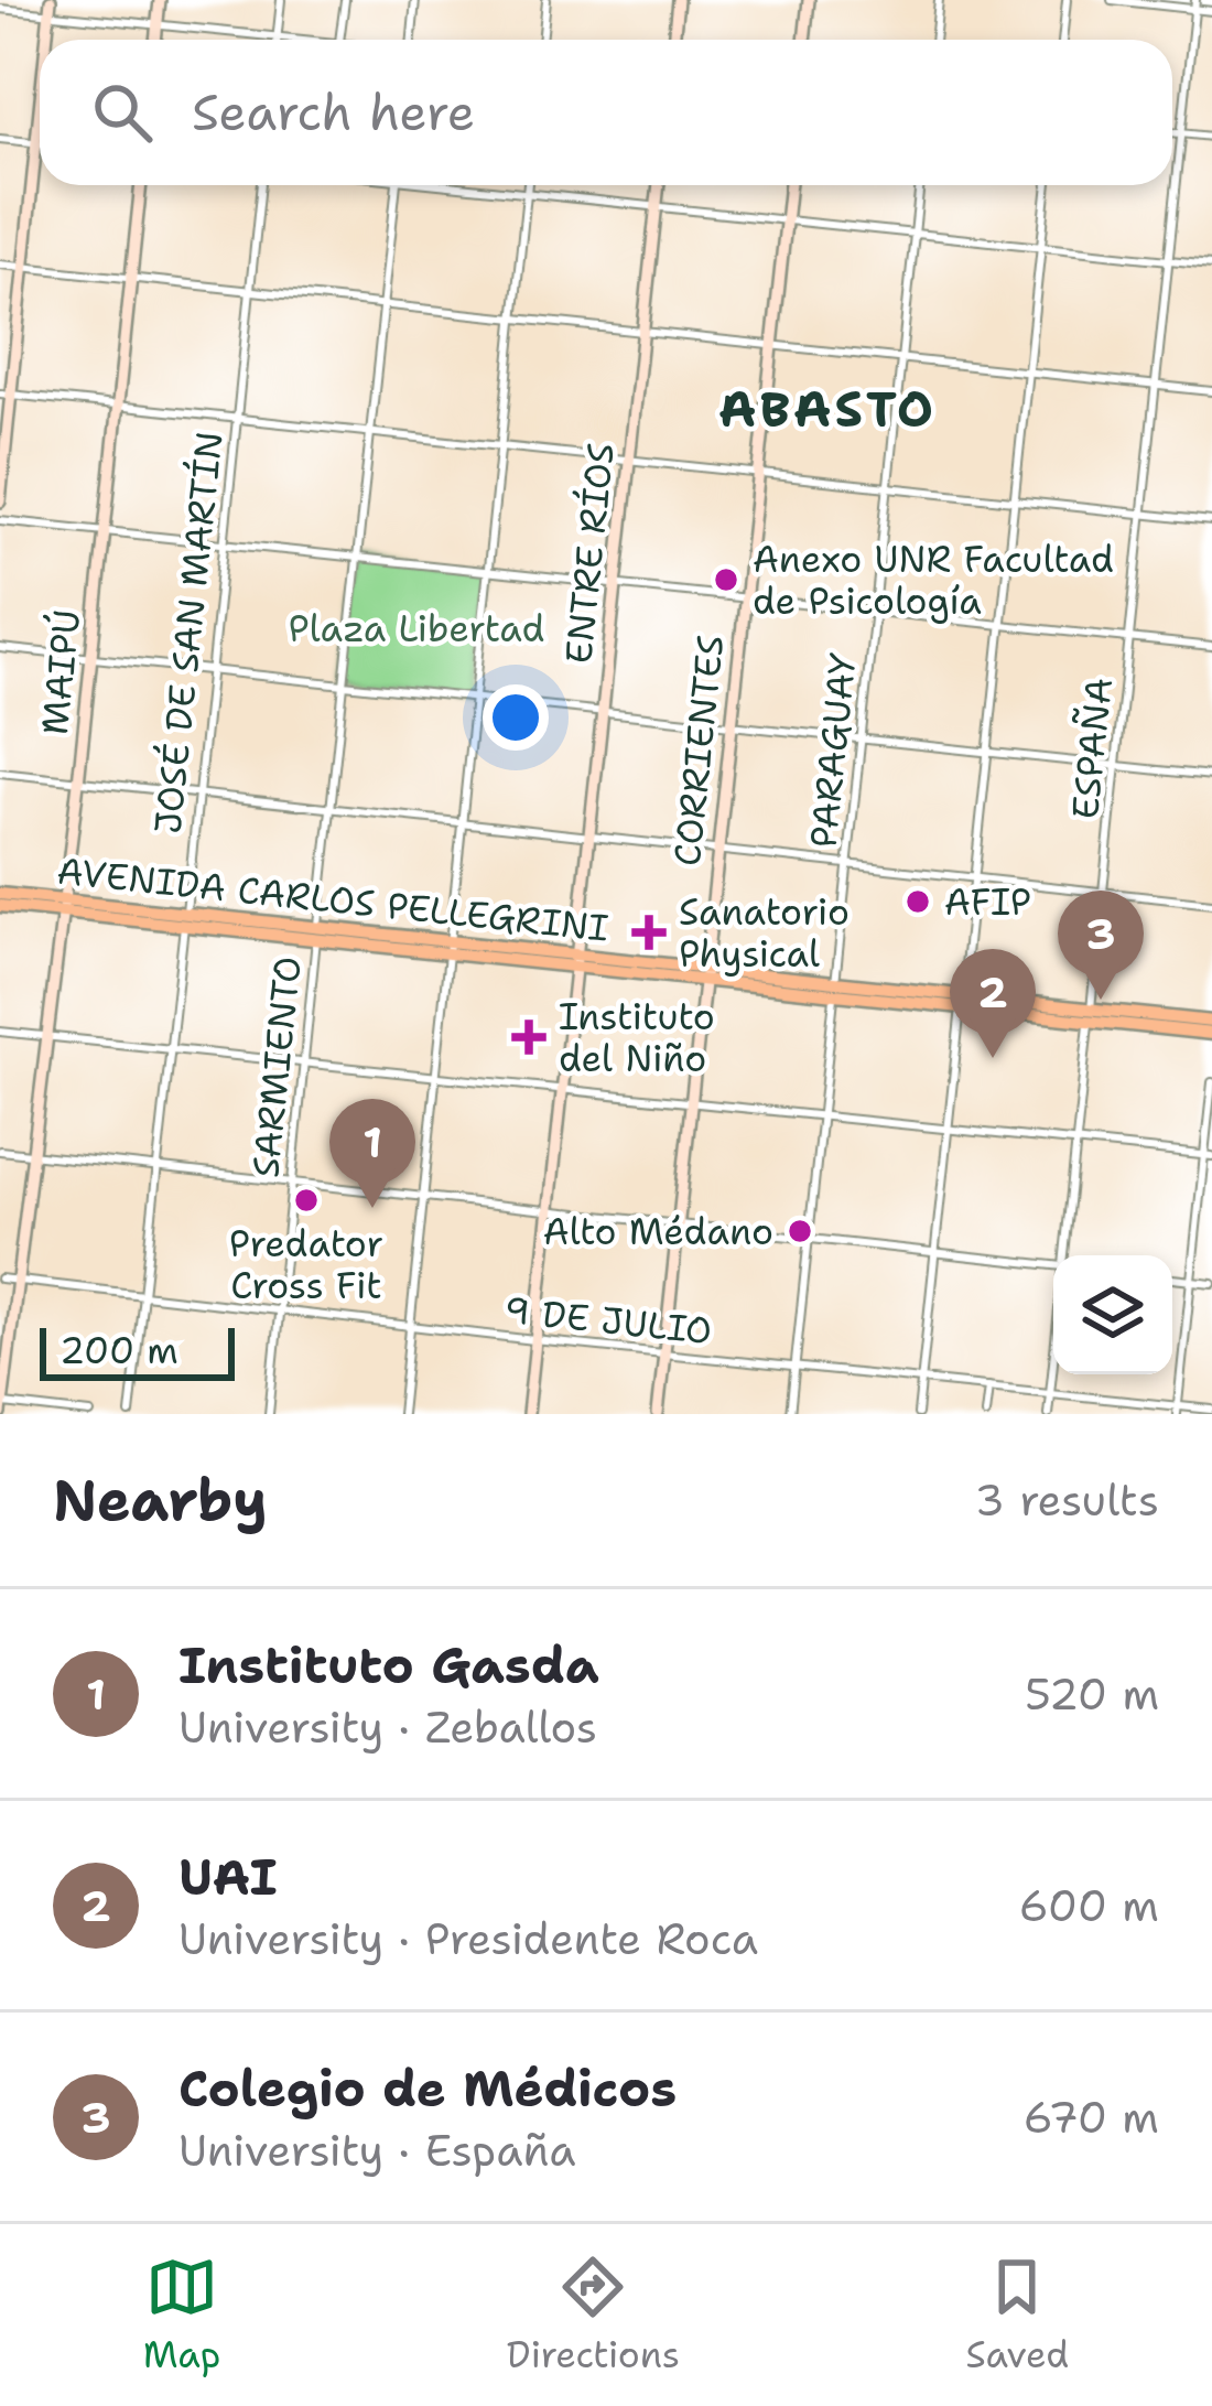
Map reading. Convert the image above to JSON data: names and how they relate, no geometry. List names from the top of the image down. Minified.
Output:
{"streets":{"main road":["ENTRE RÍOS","MAIPÚ","CORRIENTES","AVENIDA CARLOS PELLEGRINI"],"street":["JOSÉ DE SAN MARTÍN","ESPAÑA","PARAGUAY","SARMIENTO","9 DE JULIO"]},"crossings":[["ENTRE RÍOS","AVENIDA CARLOS PELLEGRINI"],["ENTRE RÍOS","9 DE JULIO"],["JOSÉ DE SAN MARTÍN","AVENIDA CARLOS PELLEGRINI"],["JOSÉ DE SAN MARTÍN","9 DE JULIO"],["MAIPÚ","AVENIDA CARLOS PELLEGRINI"],["MAIPÚ","9 DE JULIO"],["ESPAÑA","AVENIDA CARLOS PELLEGRINI"],["ESPAÑA","9 DE JULIO"],["CORRIENTES","AVENIDA CARLOS PELLEGRINI"],["CORRIENTES","9 DE JULIO"],["PARAGUAY","AVENIDA CARLOS PELLEGRINI"],["PARAGUAY","9 DE JULIO"],["AVENIDA CARLOS PELLEGRINI","SARMIENTO"],["SARMIENTO","9 DE JULIO"]],"districts":["ABASTO"],"parks":["Plaza Libertad"],"places":{"other":["Anexo UNR Facultad de Psicología","AFIP","Predator Cross Fit","Alto Médano"],"health":["Sanatorio Physical","Instituto del Niño"]},"scale_bar":"200 m","page":{"search":"Search here","pins":["3","2","1"],"scale":"200 m","heading":["Nearby","3 results"],"list":[{"mark":"1","name":"Instituto Gasda","note":"University · Zeballos","value":"520 m"},{"mark":"2","name":"UAI","note":"University · Presidente Roca","value":"600 m"},{"mark":"3","name":"Colegio de Médicos","note":"University · España","value":"670 m"}],"nav":["Map","Directions","Saved"]}}
